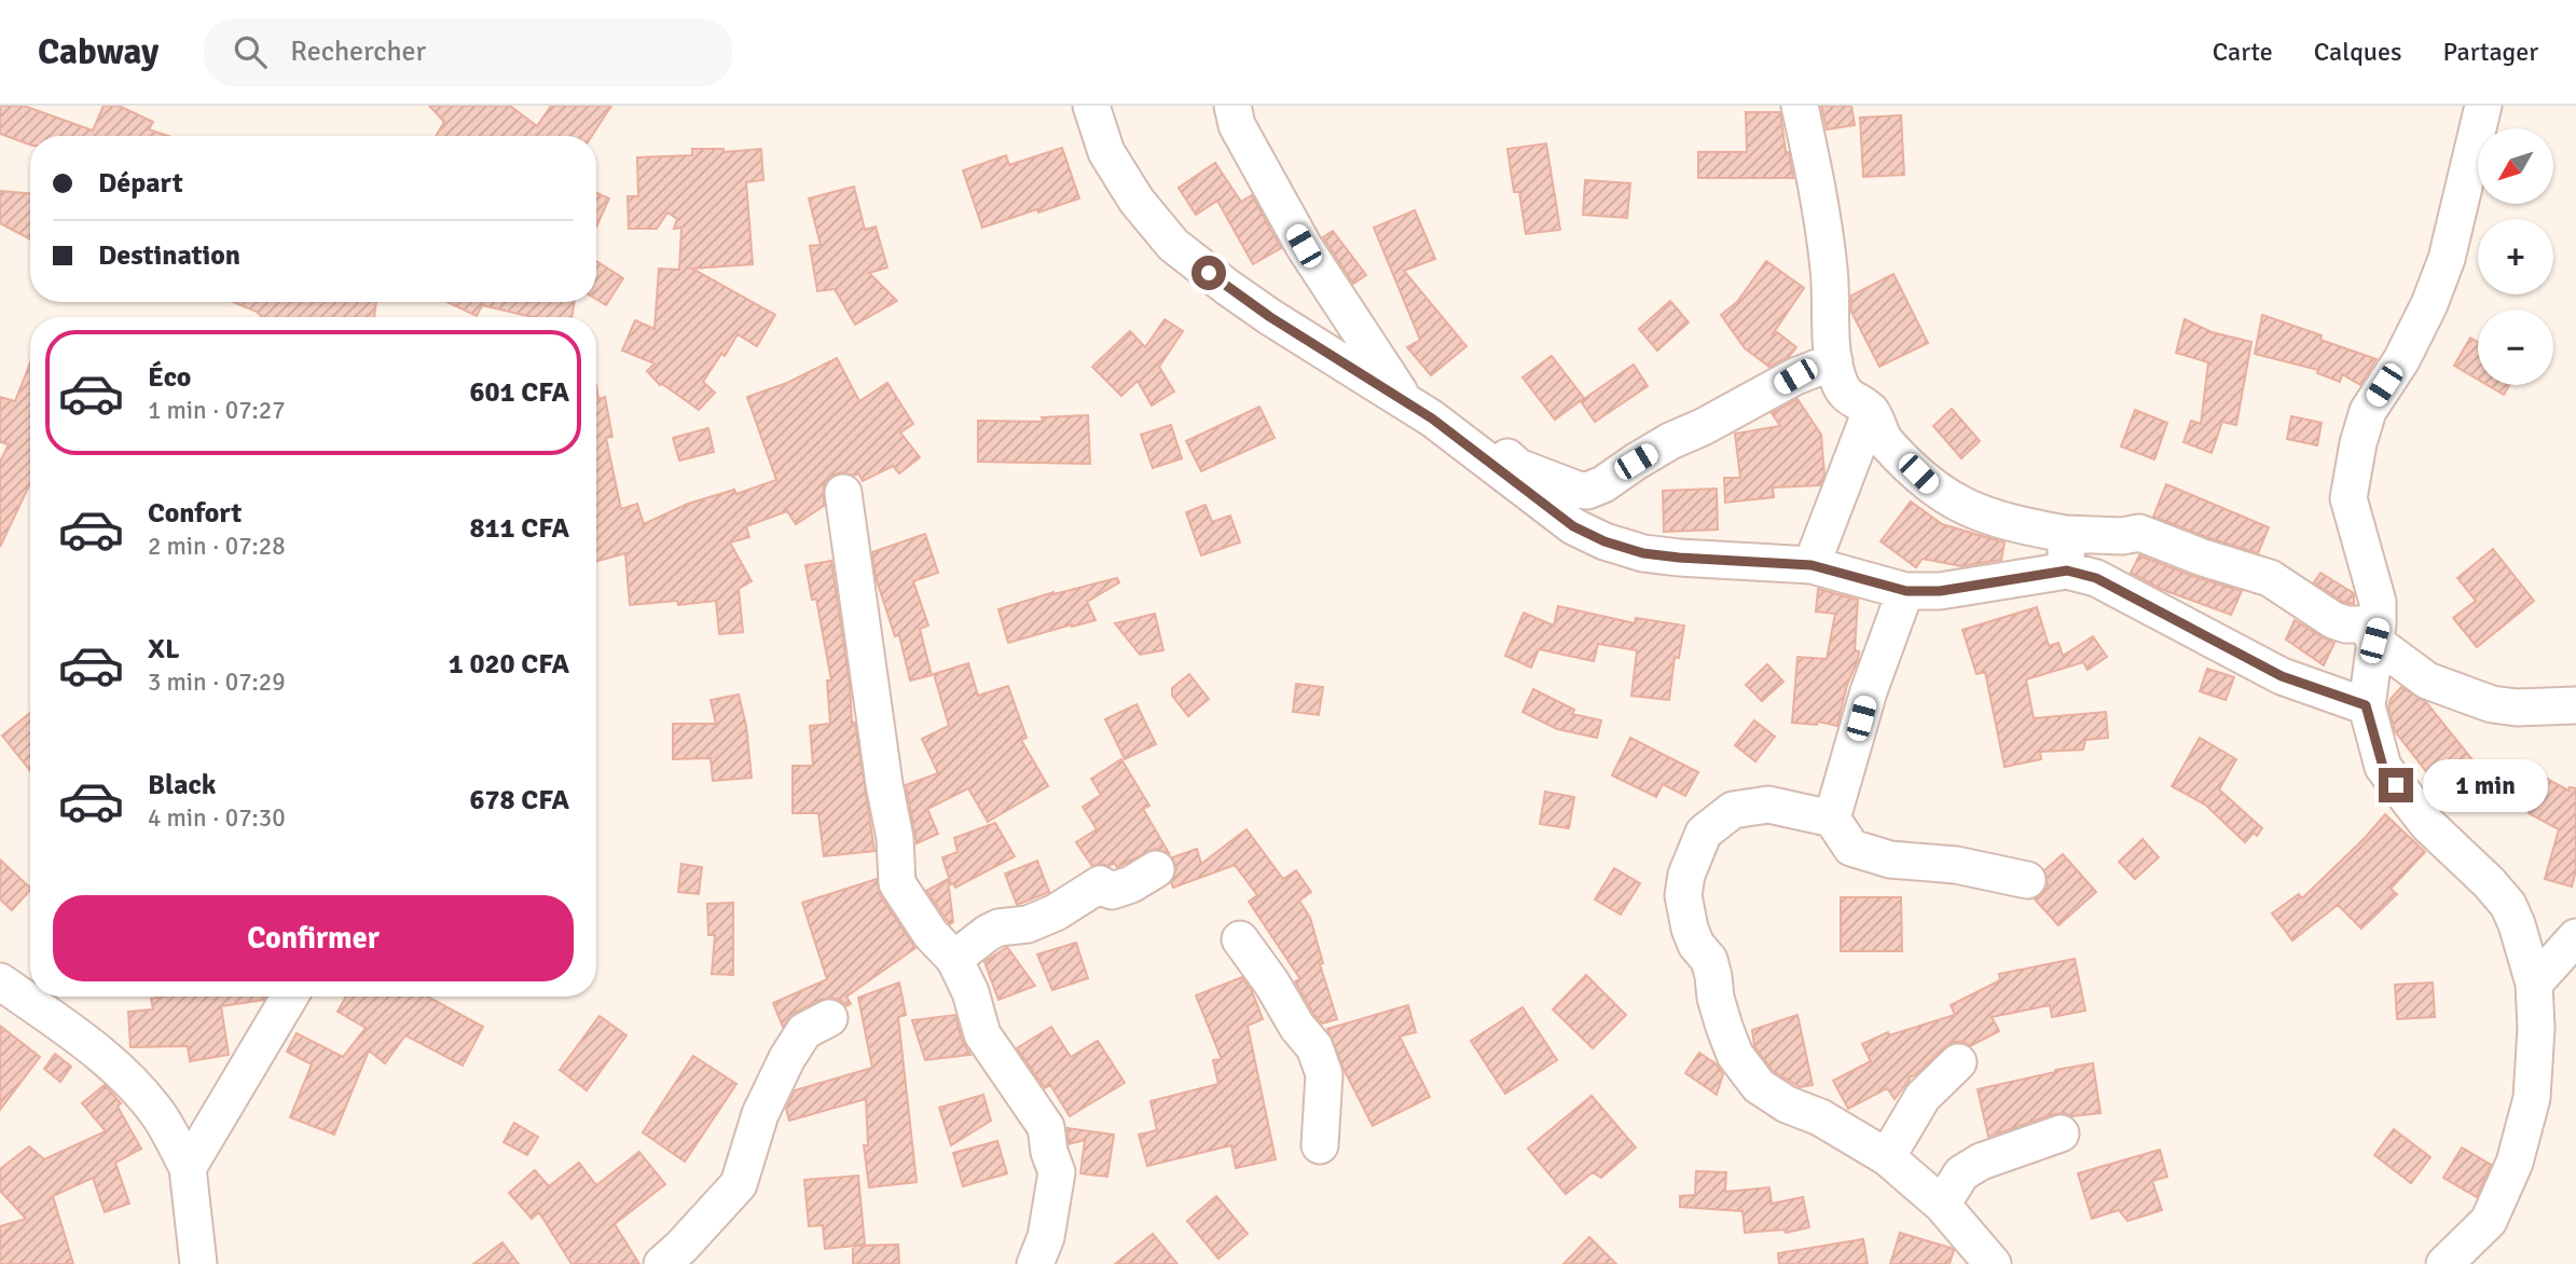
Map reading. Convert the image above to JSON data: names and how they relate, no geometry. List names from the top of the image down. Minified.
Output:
{"north":"bottom left","page":{"header":"Cabway","search":"Rechercher","nav":["Carte","Calques","Partager"],"map_buttons":["+","−"],"banner":["Départ","Destination"],"list":[{"name":"Éco","note":"1 min · 07:27","value":"601 CFA"},{"name":"Confort","note":"2 min · 07:28","value":"811 CFA"},{"name":"XL","note":"3 min · 07:29","value":"1 020 CFA"},{"name":"Black","note":"4 min · 07:30","value":"678 CFA"}],"bubble":"1 min","buttons":"Confirmer"}}
